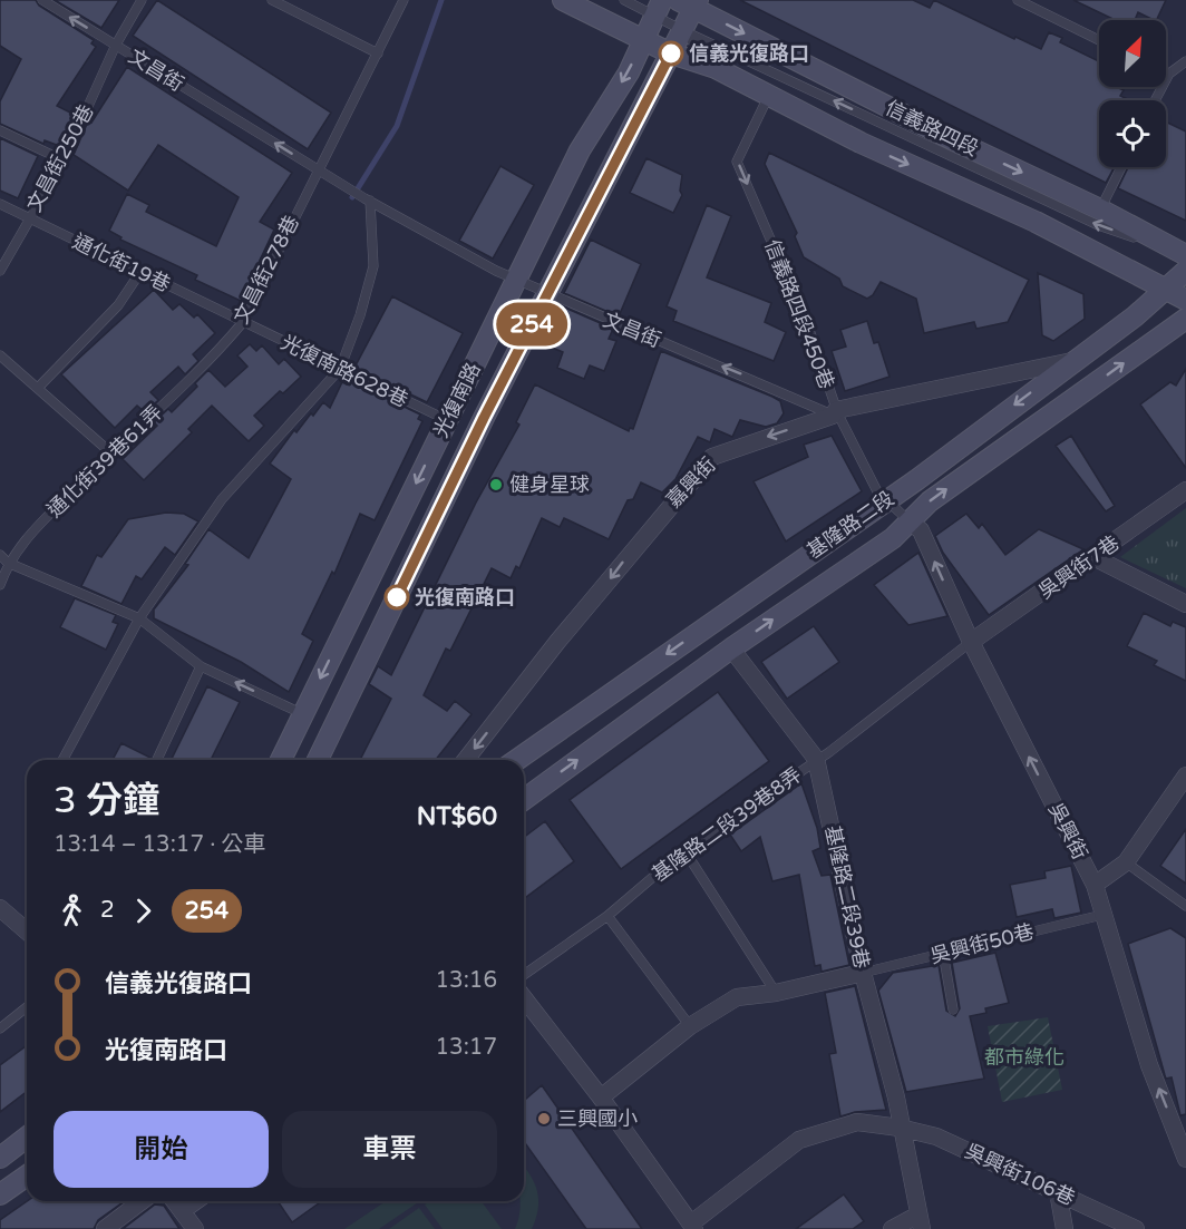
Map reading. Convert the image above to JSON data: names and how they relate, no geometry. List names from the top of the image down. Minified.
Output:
{"streets":{"main road":["信義路四段","光復南路","基隆路二段"],"street":["嘉興街","吳興街7巷","吳興街","基隆路二段39巷","吳興街106巷"],"lane":["文昌街","文昌街250巷","通化街19巷","文昌街278巷","信義路四段450巷","光復南路628巷","通化街39巷61弄","基隆路二段39巷8弄","吳興街50巷"]},"crossings":[["文昌街","文昌街250巷"],["文昌街","文昌街278巷"],["文昌街","信義路四段450巷"],["文昌街","光復南路"],["文昌街","嘉興街"],["信義路四段","信義路四段450巷"],["信義路四段","光復南路"],["信義路四段","基隆路二段"],["文昌街250巷","通化街19巷"],["通化街19巷","文昌街278巷"],["通化街19巷","光復南路628巷"],["文昌街278巷","光復南路628巷"],["文昌街278巷","通化街39巷61弄"],["信義路四段450巷","嘉興街"],["信義路四段450巷","基隆路二段"],["信義路四段450巷","吳興街"],["光復南路628巷","光復南路"],["嘉興街","基隆路二段"],["基隆路二段","吳興街"],["基隆路二段","基隆路二段39巷"],["吳興街7巷","基隆路二段39巷8弄"],["吳興街7巷","吳興街"],["基隆路二段39巷8弄","吳興街"],["基隆路二段39巷8弄","基隆路二段39巷"],["吳興街","吳興街50巷"],["基隆路二段39巷","吳興街50巷"],["基隆路二段39巷","吳興街106巷"]],"one_way":["文昌街","信義路四段","信義路四段450巷","嘉興街","吳興街"],"parks":["都市綠化"],"places":["信義光復路口","健身星球","光復南路口","三興國小"],"lines":["bus line 254"],"north":"top right","page":{"on_map":"254","heading":["3 分鐘","13:14 – 13:17 · 公車","NT$60"],"legs":["2","254"],"list":[{"name":"信義光復路口","value":"13:16"},{"name":"光復南路口","value":"13:17"}],"buttons":["開始","車票"]}}
